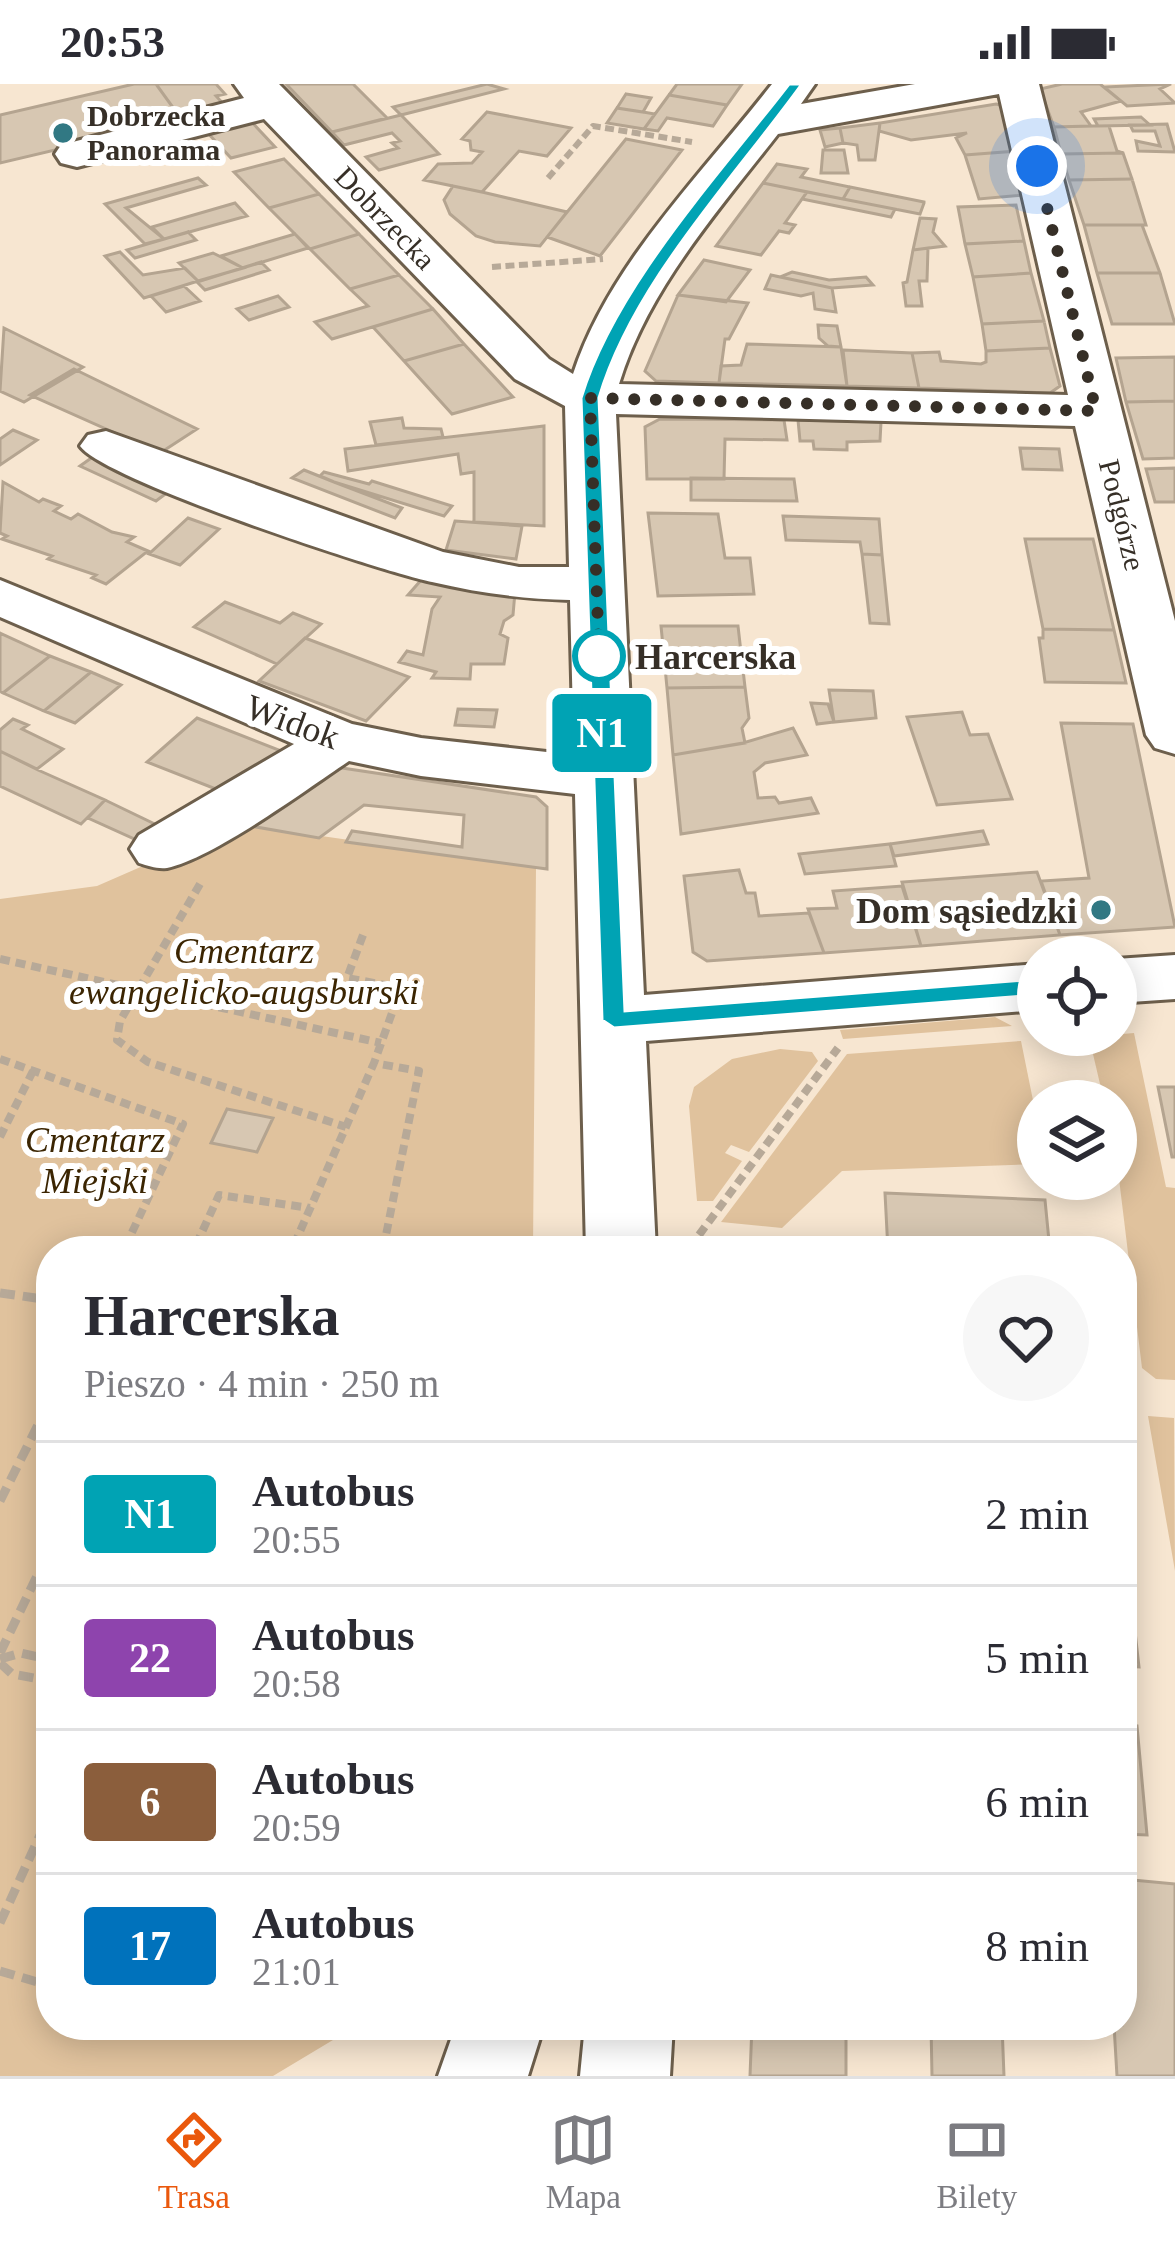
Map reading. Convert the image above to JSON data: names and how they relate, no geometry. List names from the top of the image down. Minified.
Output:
{"streets":{"street":["Dobrzecka","Podgórze","Widok"]},"parks":["Cmentarz ewangelicko-augsburski","Cmentarz Miejski"],"places":["Dobrzecka Panorama","Harcerska","Dom sąsiedzki"],"lines":["bus line N1"],"page":{"status":"20:53","on_map":"N1","heading":["Harcerska","Pieszo · 4 min · 250 m"],"list":[{"mark":"N1","name":"Autobus","note":"20:55","value":"2 min"},{"mark":"22","name":"Autobus","note":"20:58","value":"5 min"},{"mark":"6","name":"Autobus","note":"20:59","value":"6 min"},{"mark":"17","name":"Autobus","note":"21:01","value":"8 min"}],"tabs":["Trasa","Mapa","Bilety"]}}
